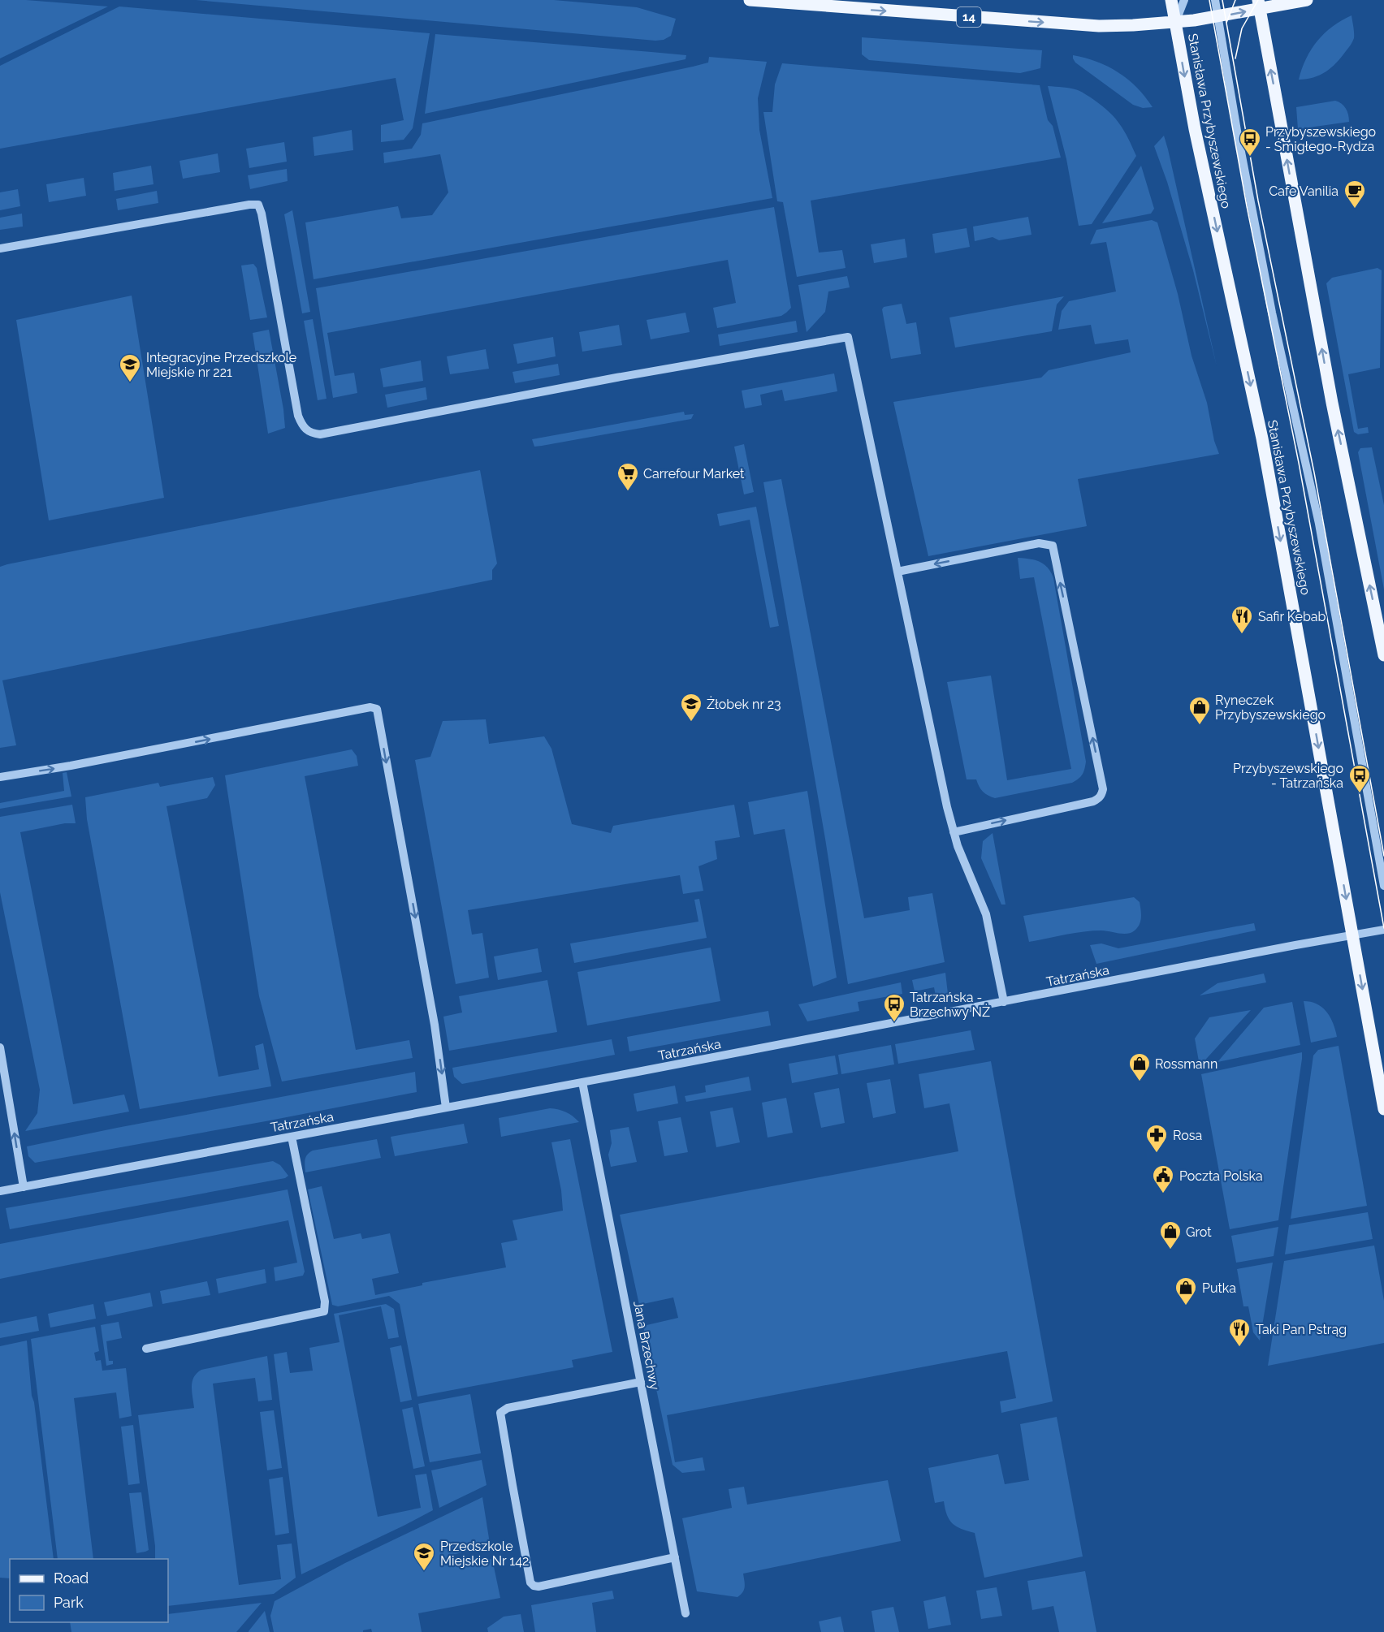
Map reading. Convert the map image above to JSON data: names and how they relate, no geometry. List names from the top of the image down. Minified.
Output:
{"streets":{"main road":["14","Stanisława Przybyszewskiego"],"street":["Tatrzańska","Jana Brzechwy"]},"crossings":[["14","Stanisława Przybyszewskiego"],["Stanisława Przybyszewskiego","Tatrzańska"],["Tatrzańska","Jana Brzechwy"]],"places":{"bus stop":["Przybyszewskiego - Śmigłego-Rydza","Przybyszewskiego - Tatrzańska","Tatrzańska - Brzechwy NŻ"],"cafe":["Cafe Vanilia"],"school or university":["Integracyjne Przedszkole Miejskie nr 221","Żłobek nr 23","Przedszkole Miejskie Nr 142"],"supermarket":["Carrefour Market"],"restaurant":["Safir Kebab","Taki Pan Pstrąg"],"shop":["Ryneczek Przybyszewskiego","Rossmann","Grot","Putka"],"pharmacy":["Rosa"],"public building":["Poczta Polska"]},"legend":["Road","Park"]}
